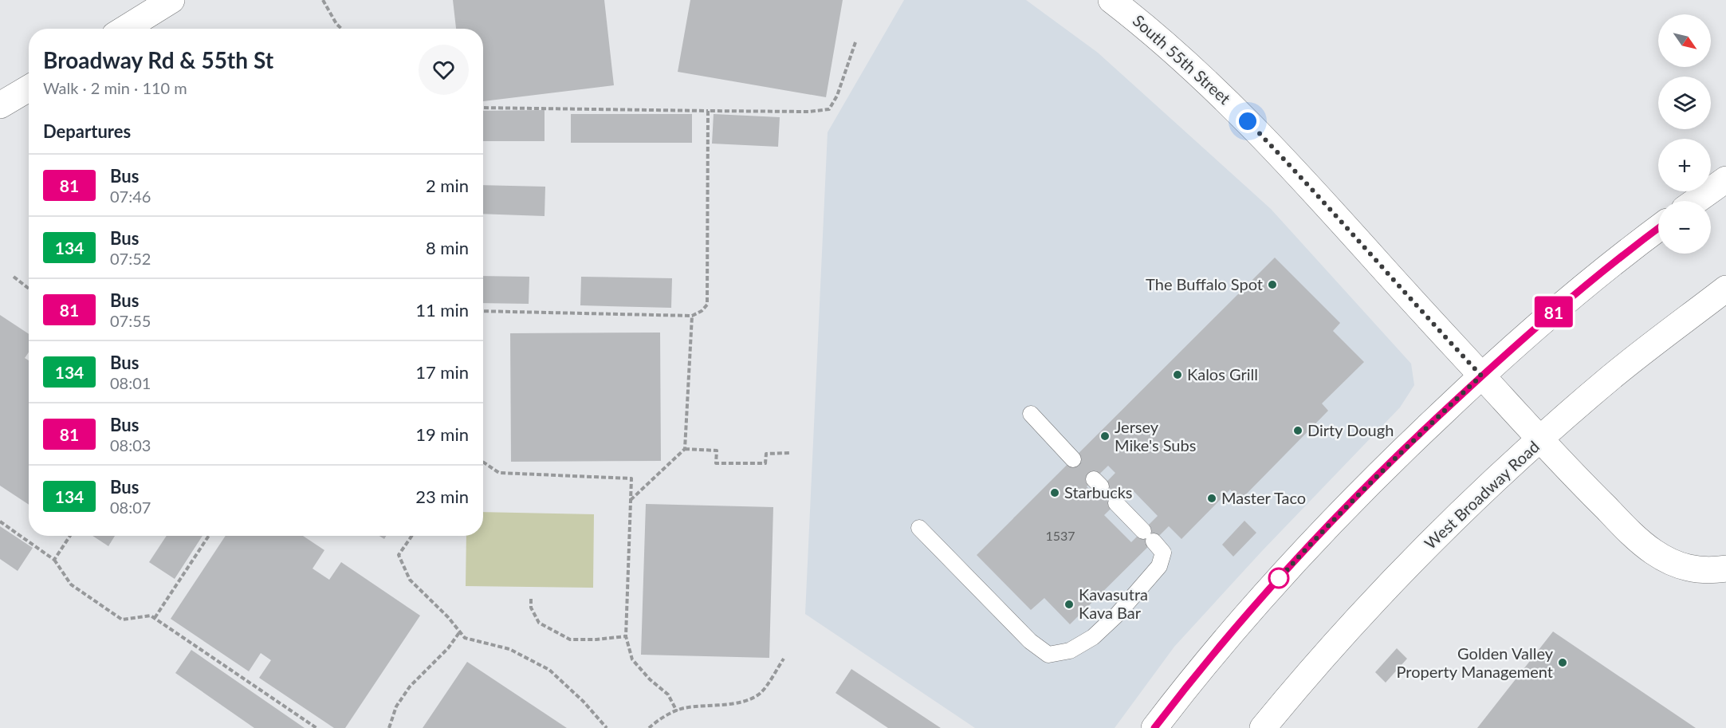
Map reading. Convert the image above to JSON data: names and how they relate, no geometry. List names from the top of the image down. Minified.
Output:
{"streets":{"main road":["South 55th Street","West Broadway Road"]},"crossings":[["South 55th Street","West Broadway Road"]],"places":["The Buffalo Spot","Kalos Grill","Dirty Dough","Jersey Mike's Subs","Starbucks","Master Taco","Kavasutra Kava Bar","Golden Valley Property Management"],"lines":["bus line 81"],"house_numbers":["1537"],"north":"bottom right","page":{"on_map":"81","map_buttons":["+","−"],"heading":[["Broadway Rd & 55th St","Walk · 2 min · 110 m"],"Departures"],"list":[{"mark":"81","name":"Bus","note":"07:46","value":"2 min"},{"mark":"134","name":"Bus","note":"07:52","value":"8 min"},{"mark":"81","name":"Bus","note":"07:55","value":"11 min"},{"mark":"134","name":"Bus","note":"08:01","value":"17 min"},{"mark":"81","name":"Bus","note":"08:03","value":"19 min"},{"mark":"134","name":"Bus","note":"08:07","value":"23 min"}]}}
